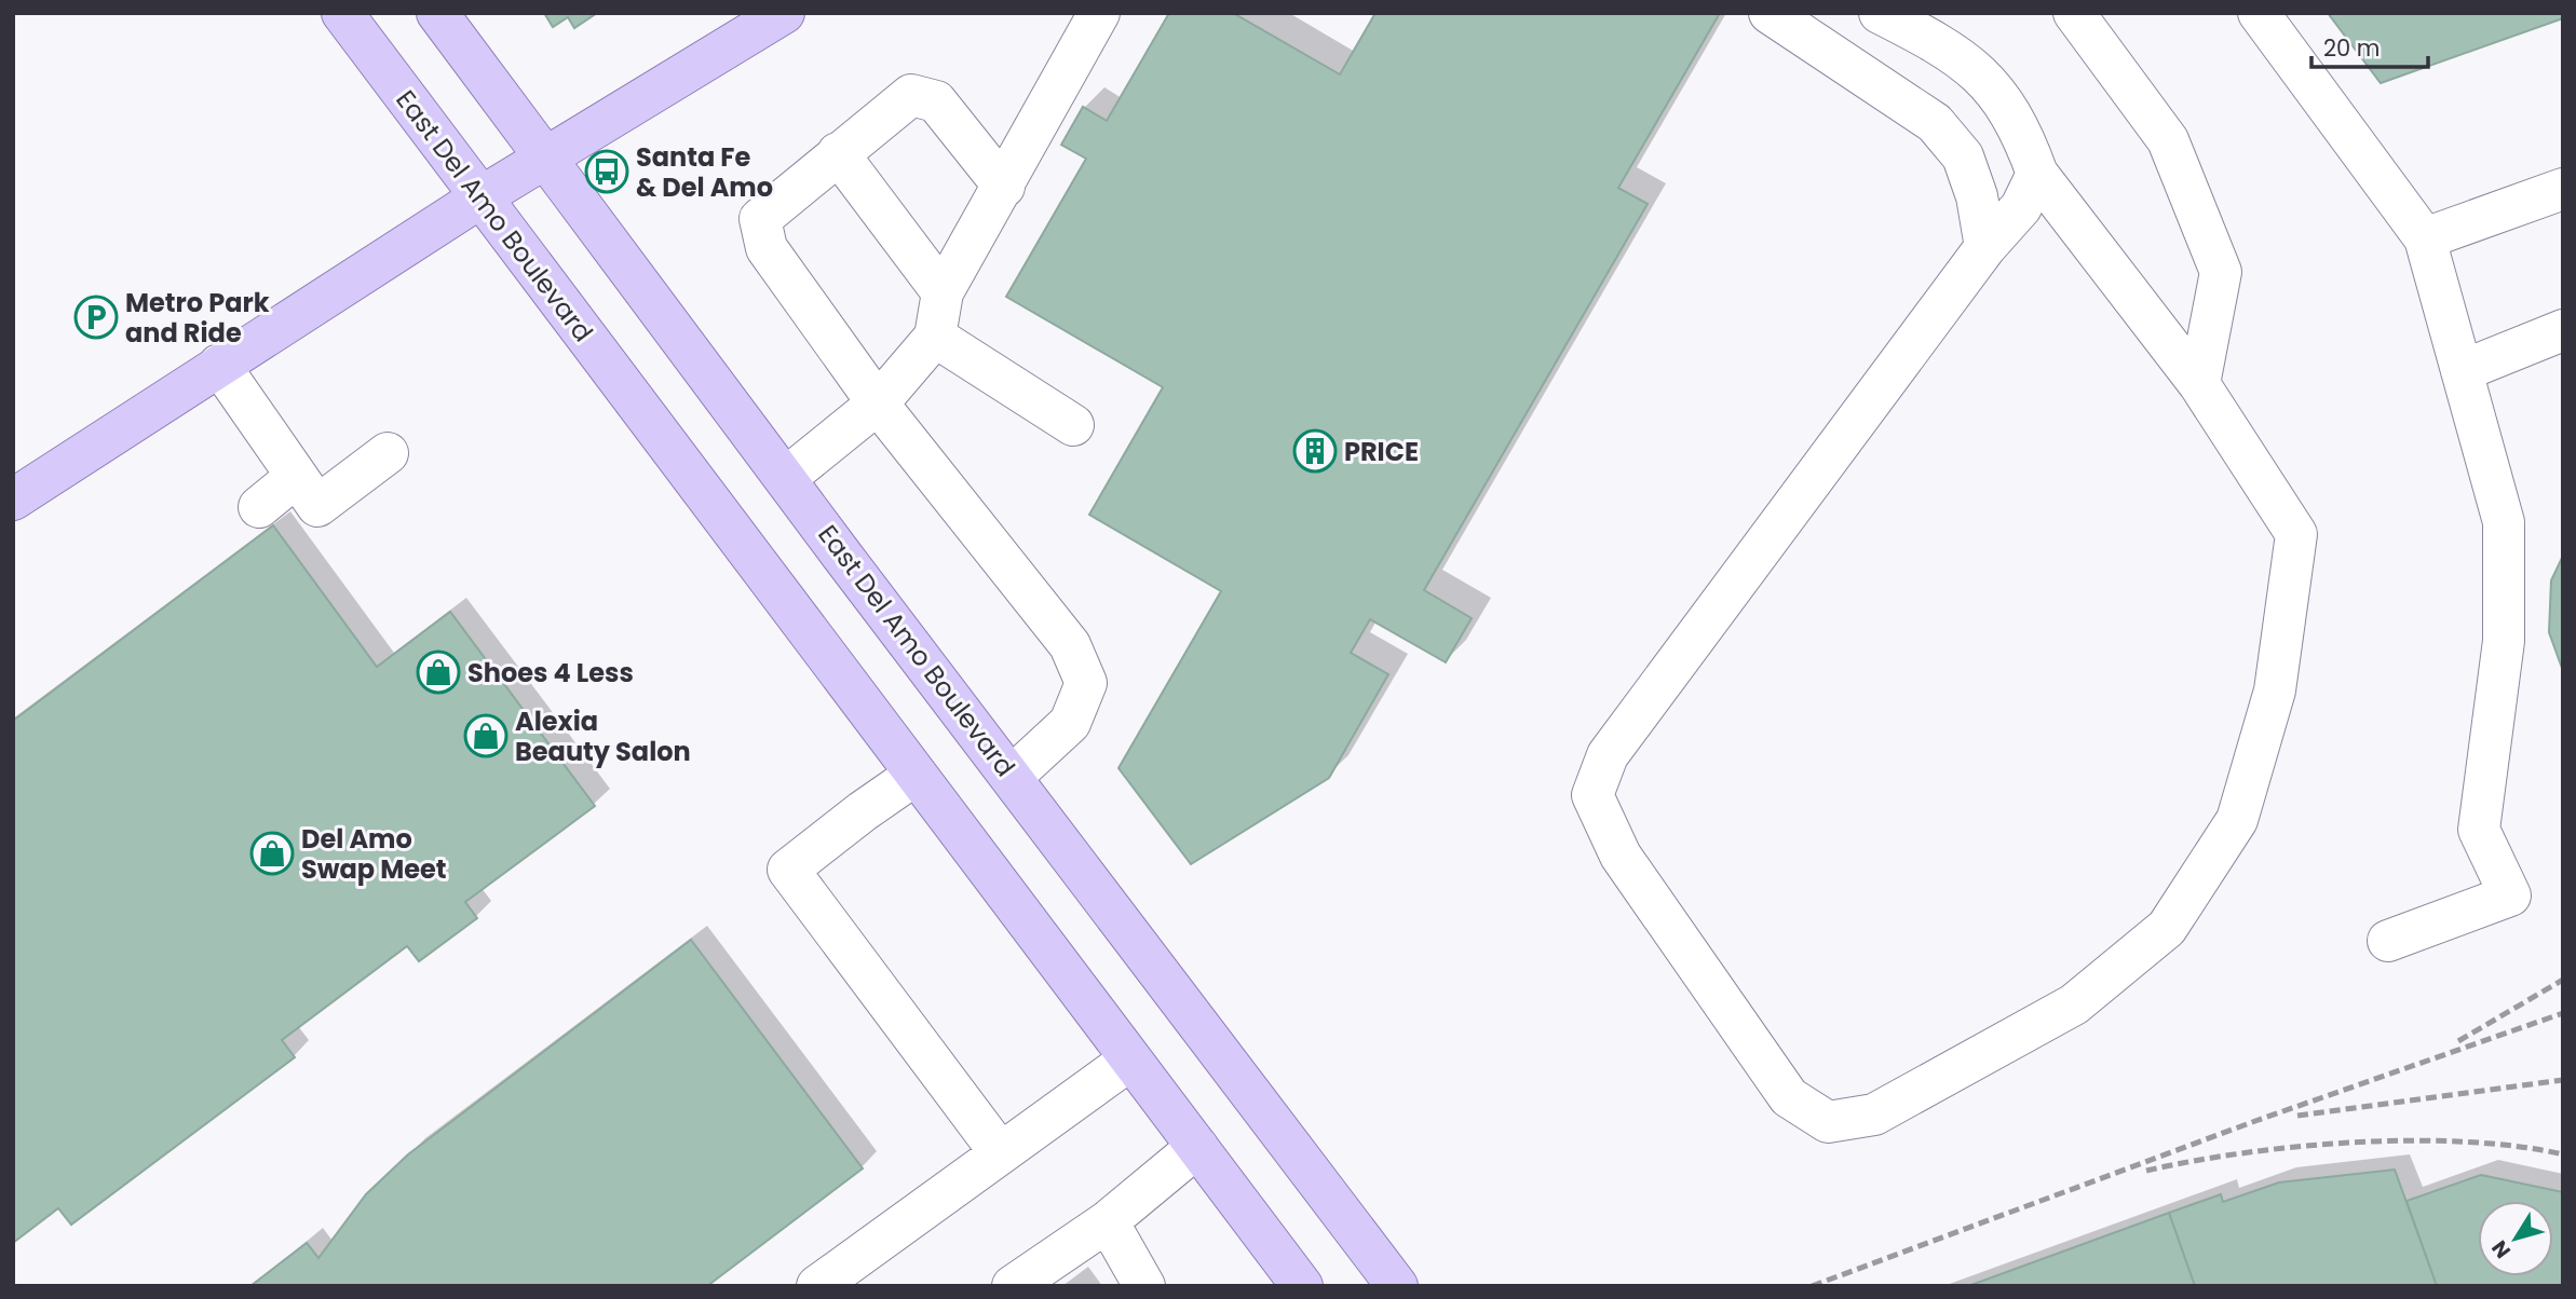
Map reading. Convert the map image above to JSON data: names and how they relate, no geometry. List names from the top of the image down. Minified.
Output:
{"streets":{"main road":["East Del Amo Boulevard"]},"places":{"bus stop":["Santa Fe & Del Amo"],"parking":["Metro Park and Ride"],"building":["PRICE"],"shop":["Shoes 4 Less","Alexia Beauty Salon","Del Amo Swap Meet"]},"scale_bar":"20 m","north":"bottom left"}
